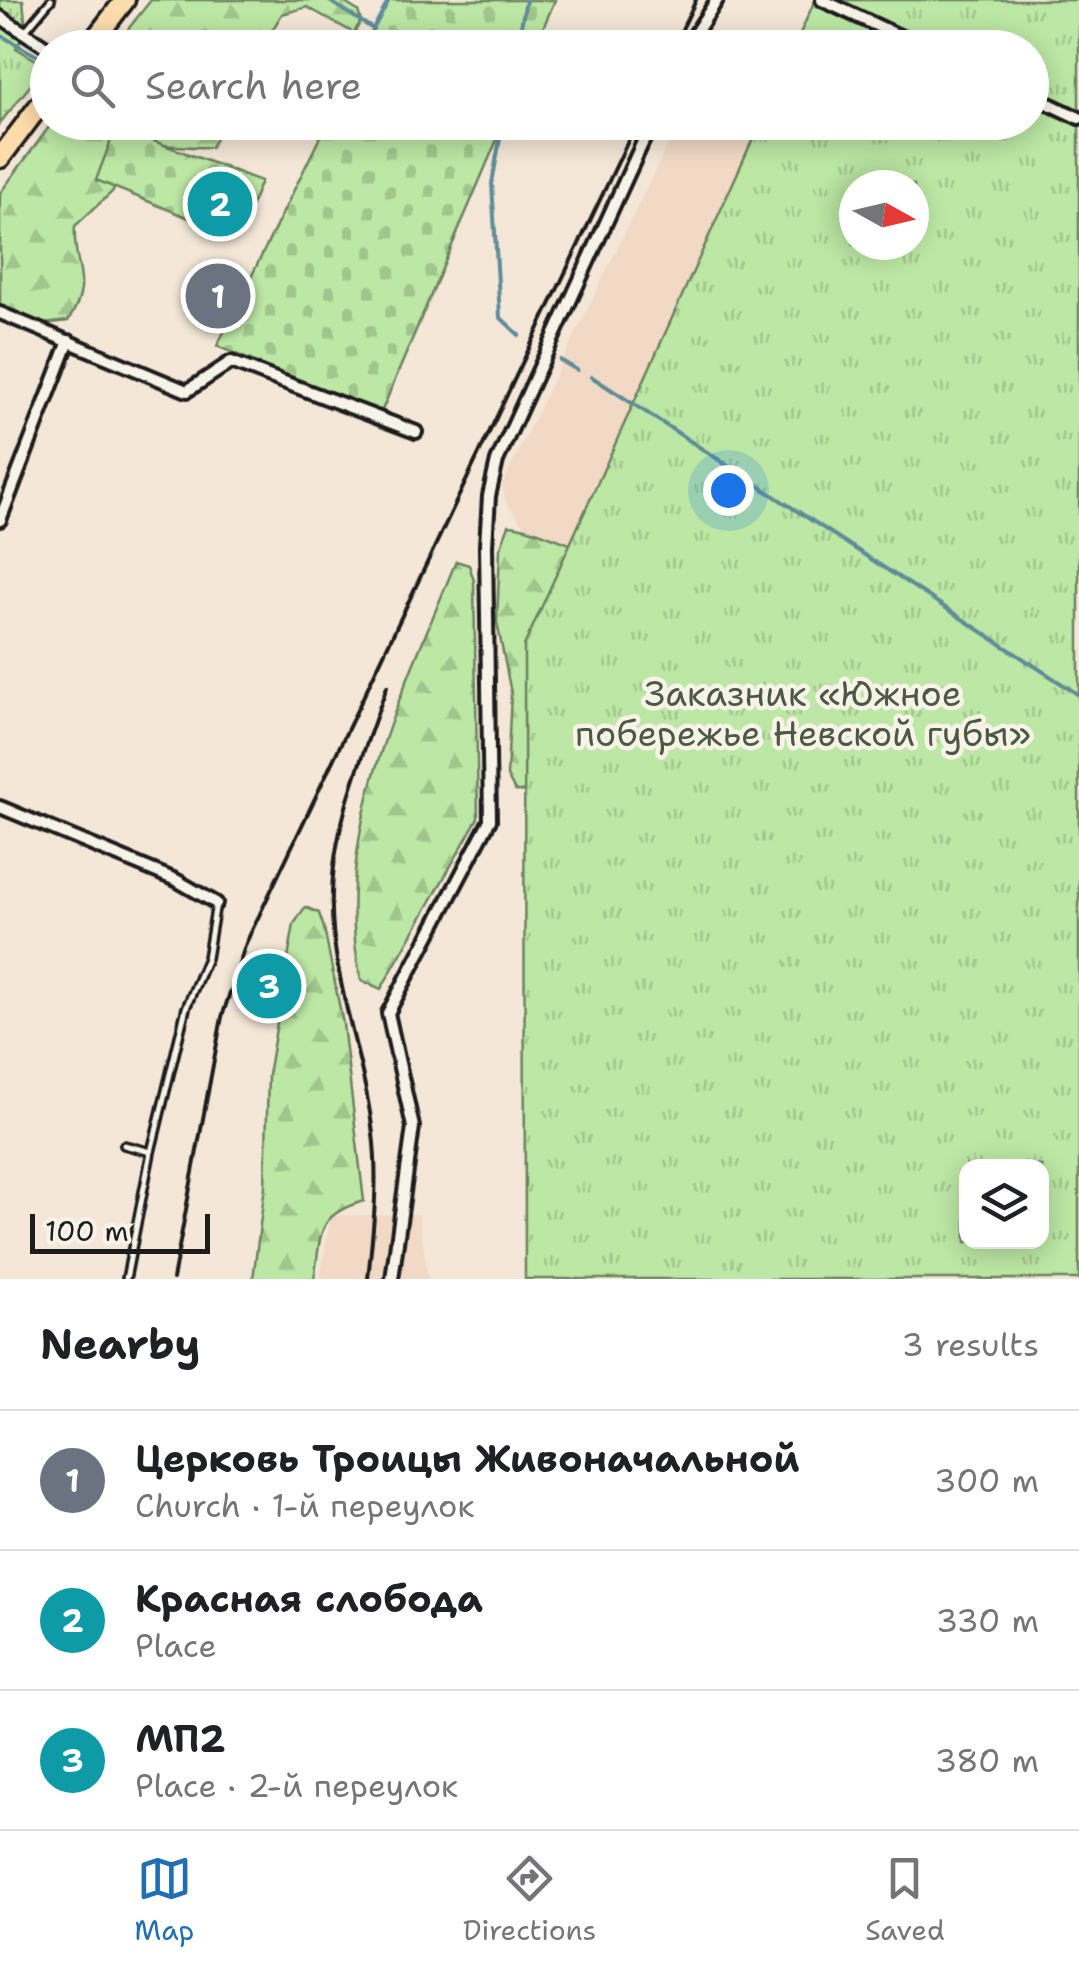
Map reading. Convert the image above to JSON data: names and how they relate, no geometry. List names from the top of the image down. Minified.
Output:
{"parks":["Заказник «Южное побережье Невской губы»"],"scale_bar":"100 m","north":"right","page":{"search":"Search here","pins":["2","1","3"],"scale":"100 m","heading":["Nearby","3 results"],"list":[{"mark":"1","name":"Церковь Троицы Живоначальной","note":"Church · 1-й переулок","value":"300 m"},{"mark":"2","name":"Красная слобода","note":"Place","value":"330 m"},{"mark":"3","name":"МП2","note":"Place · 2-й переулок","value":"380 m"}],"nav":["Map","Directions","Saved"]}}
